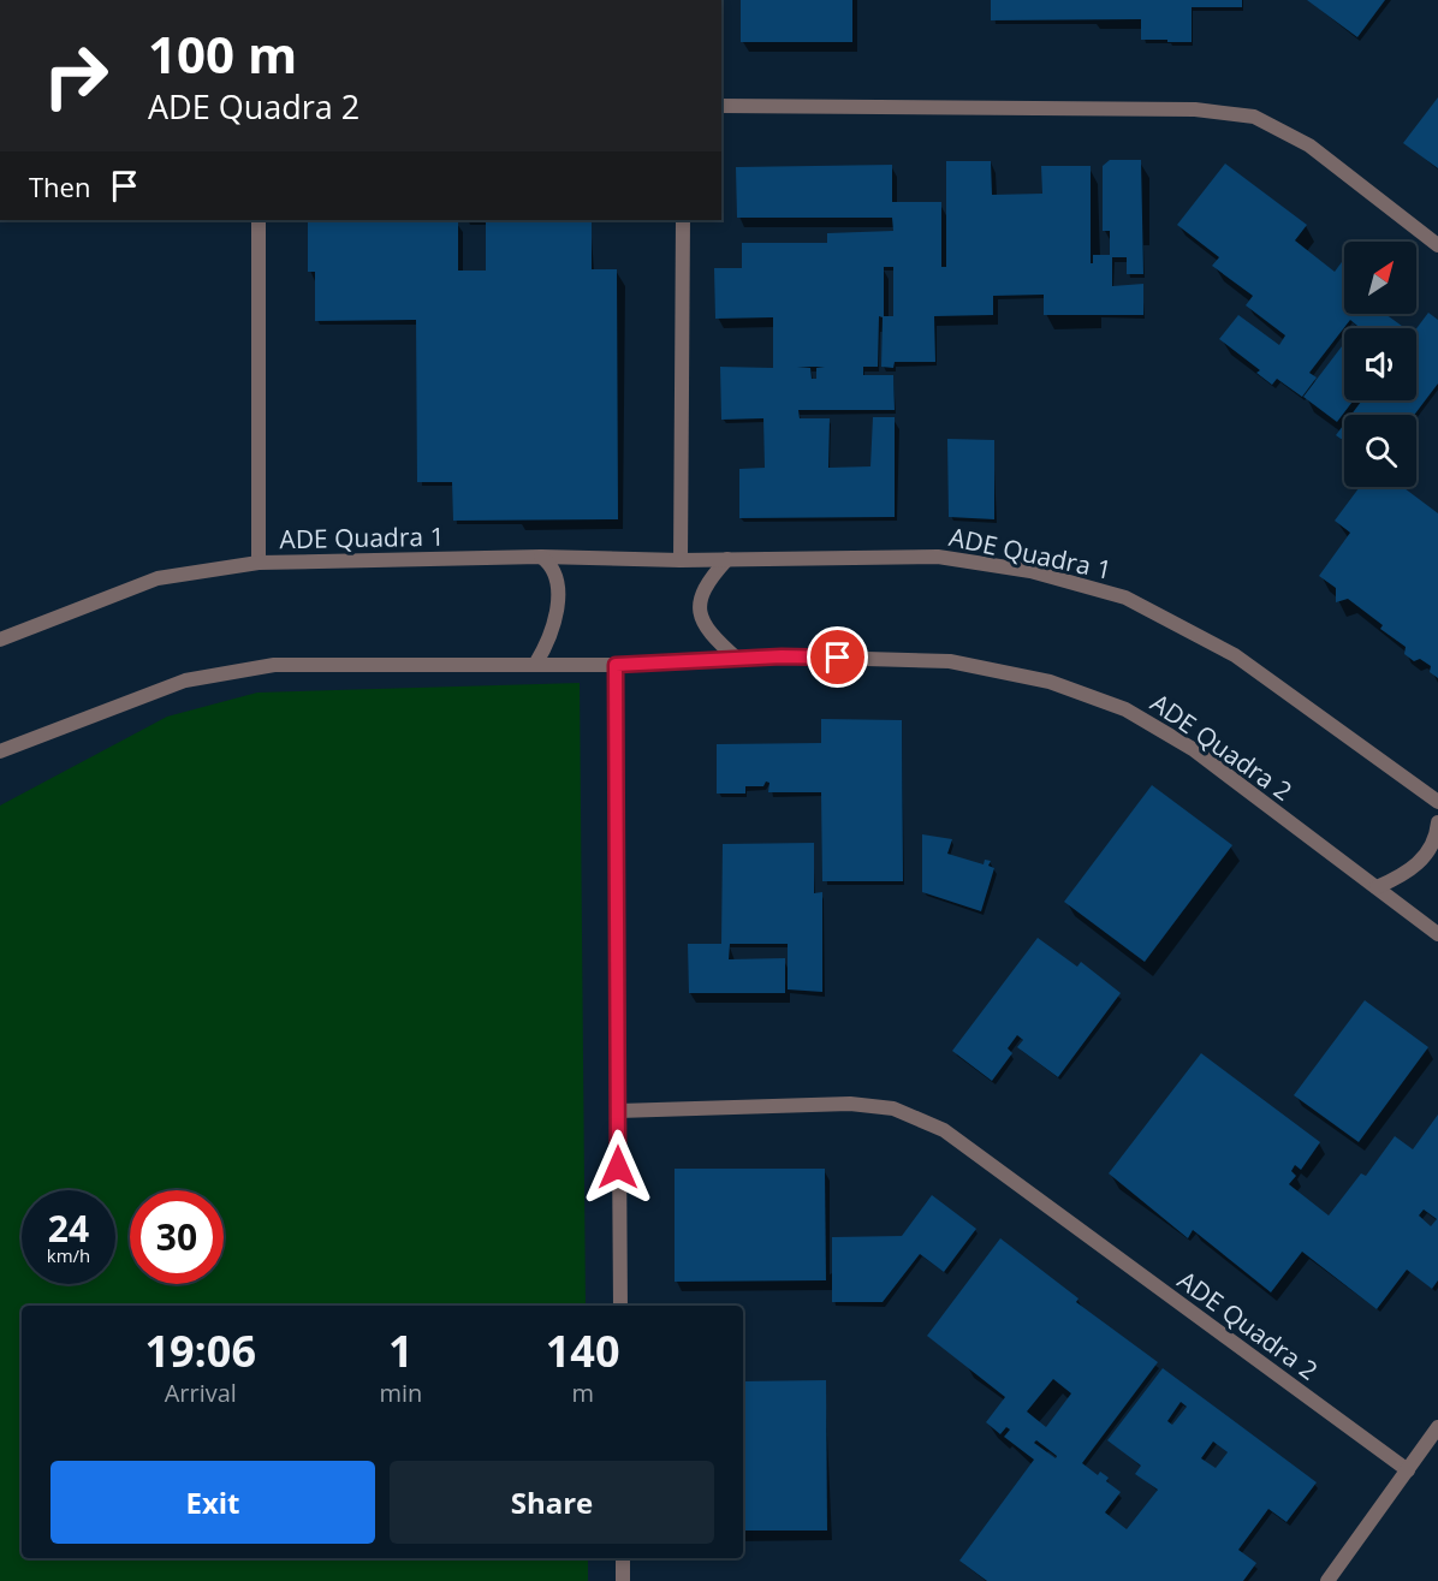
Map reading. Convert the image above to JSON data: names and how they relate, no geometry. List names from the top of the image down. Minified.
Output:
{"streets":{"street":["ADE Quadra 1","ADE Quadra 2"]},"north":"top right","page":{"turn":["100 m","ADE Quadra 2"],"then":"Then","speed":"24 km/h","limit":"30","eta":["19:06","Arrival","1","min","140","m"],"buttons":["Exit","Share"]}}
